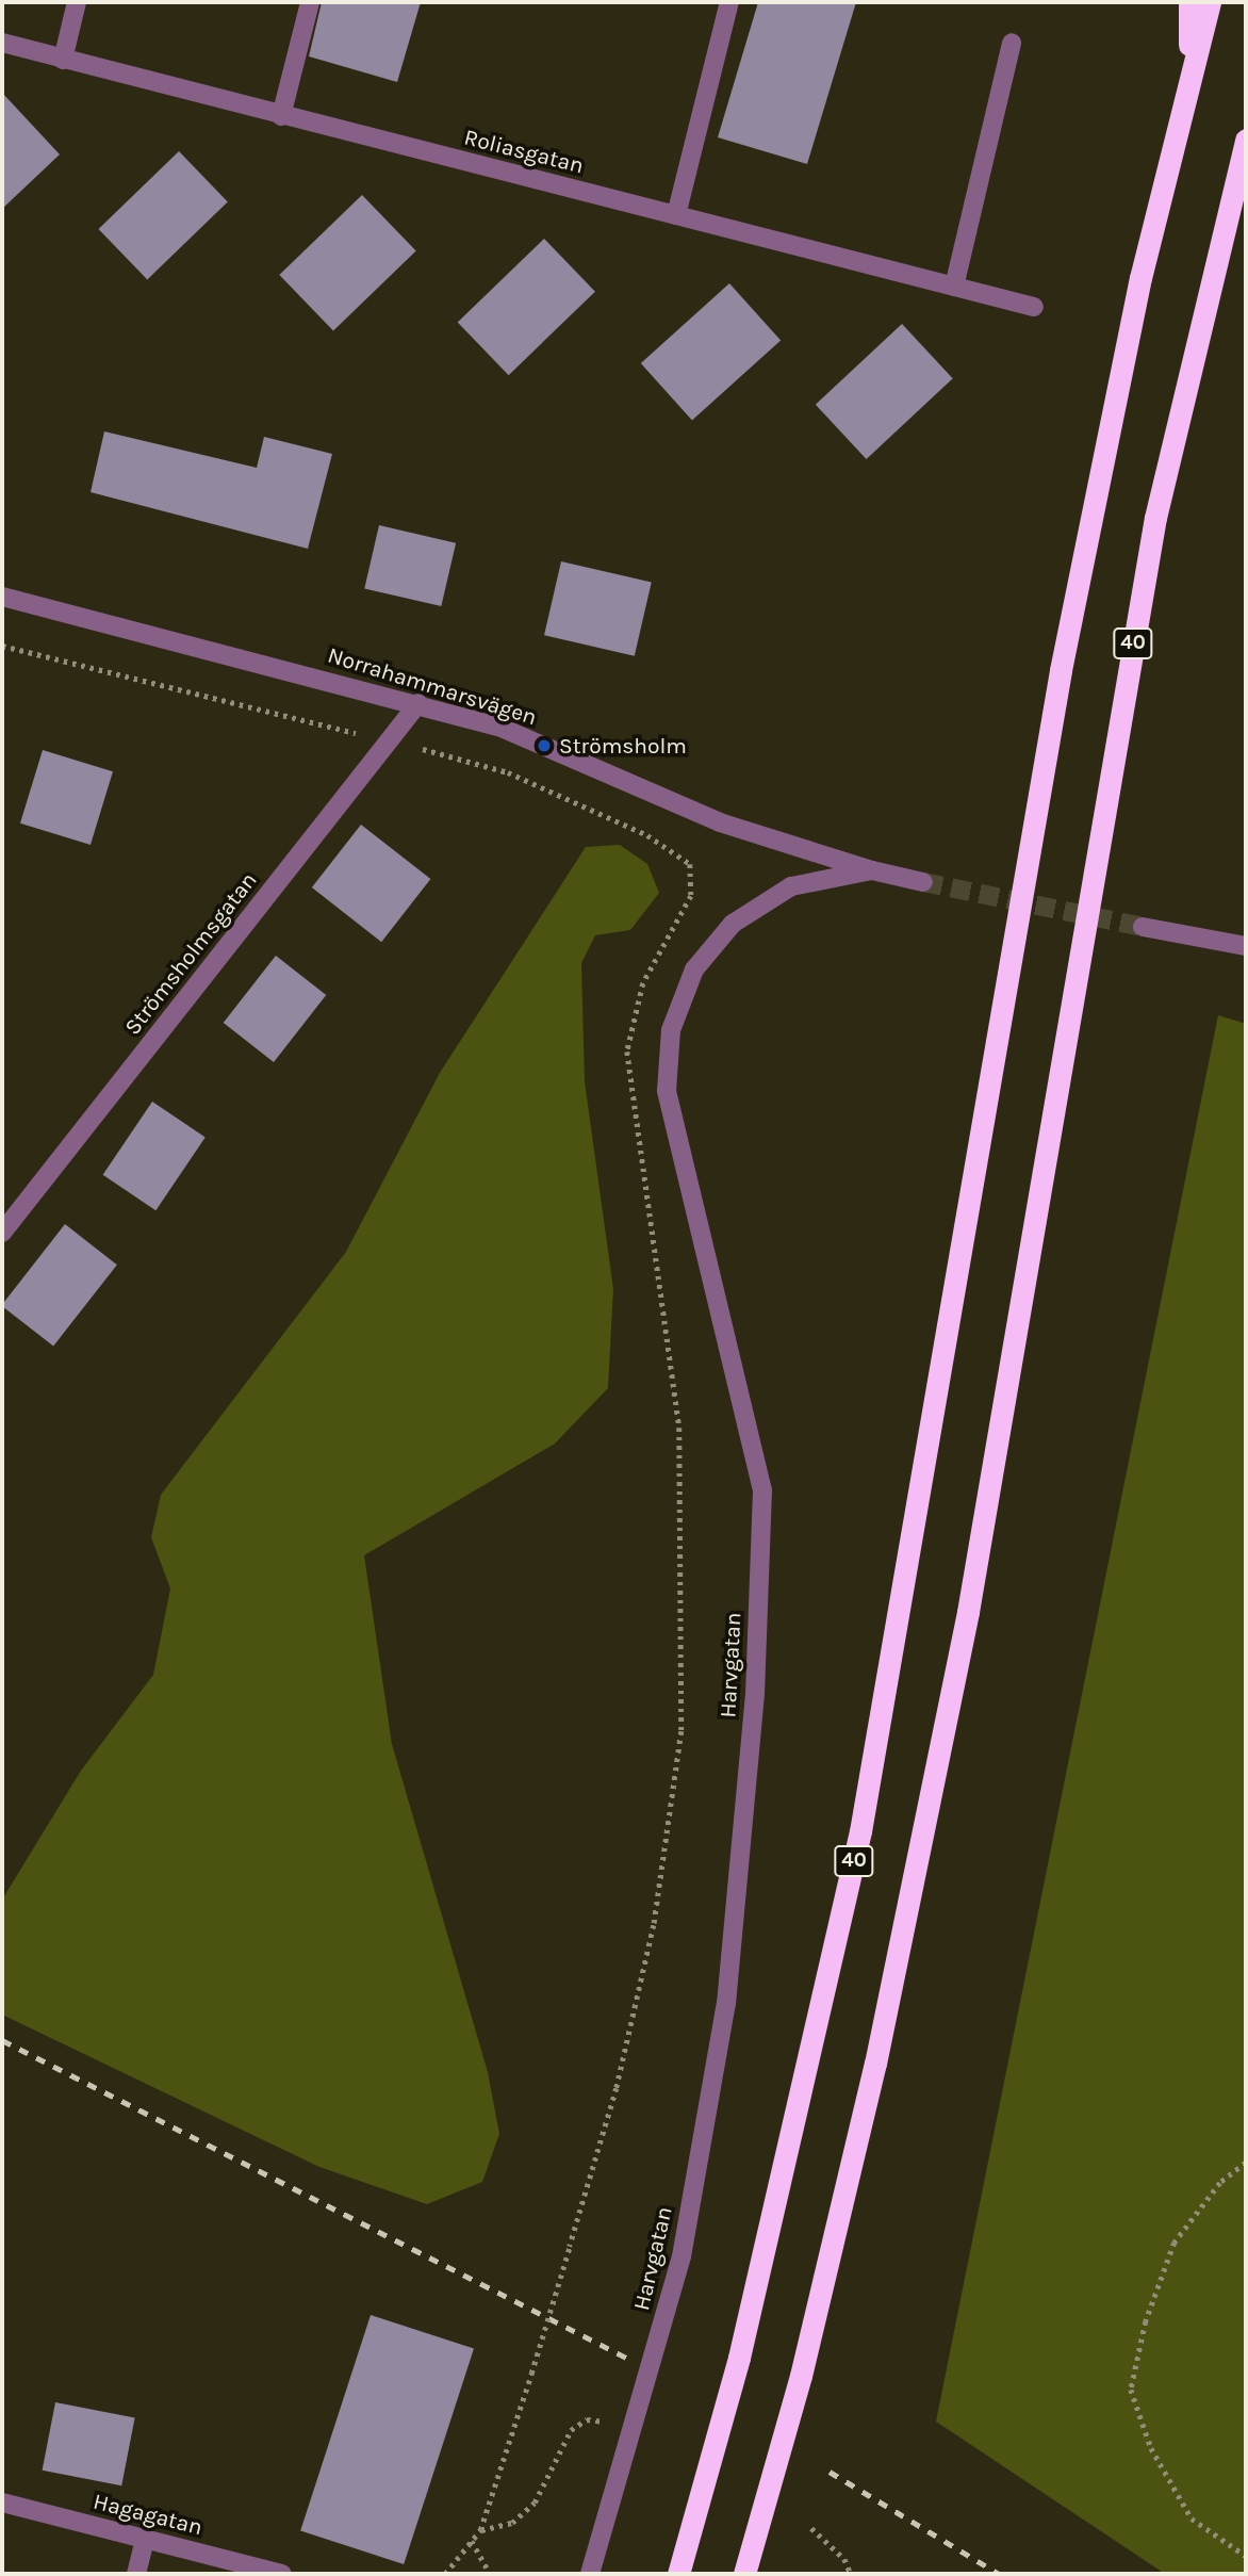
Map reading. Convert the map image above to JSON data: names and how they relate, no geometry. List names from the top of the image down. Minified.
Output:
{"streets":{"highway":["40"],"street":["Roliasgatan","Norrahammarsvägen","Strömsholmsgatan","Harvgatan","Hagagatan"]},"crossings":[["Norrahammarsvägen","Strömsholmsgatan"],["Norrahammarsvägen","Harvgatan"]],"places":["Strömsholm"]}
